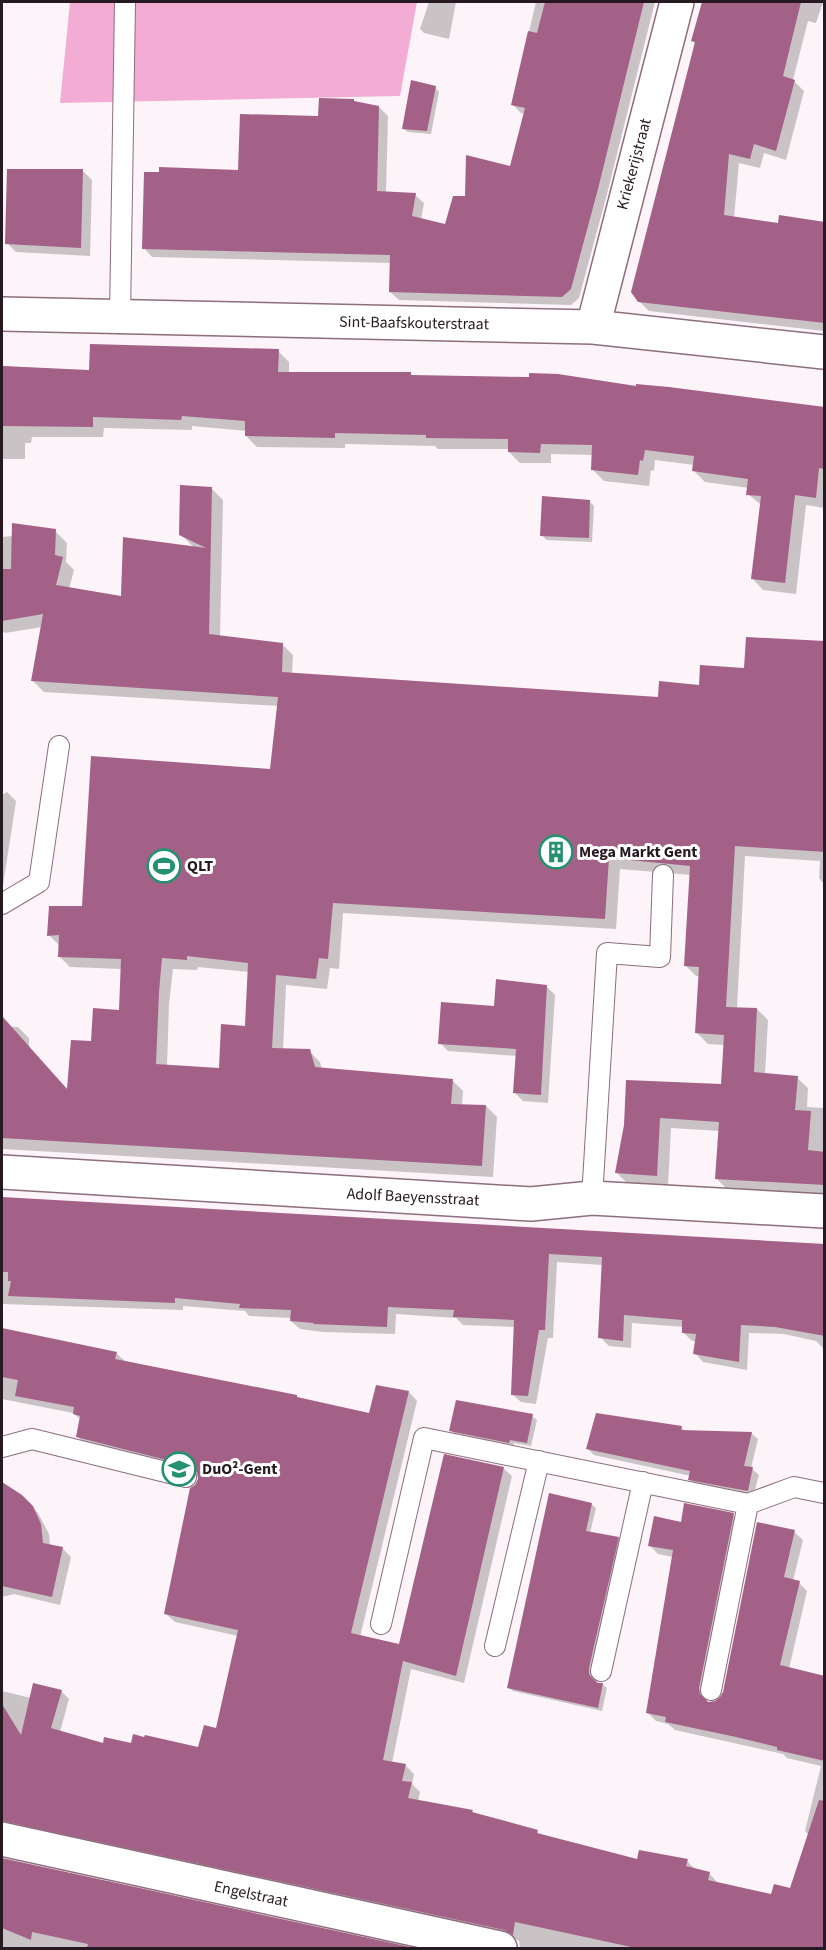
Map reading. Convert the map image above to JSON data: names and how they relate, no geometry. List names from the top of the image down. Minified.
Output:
{"streets":{"street":["Kriekerijstraat","Sint-Baafskouterstraat","Adolf Baeyensstraat","Engelstraat"]},"crossings":[["Kriekerijstraat","Sint-Baafskouterstraat"]],"places":{"building":["Mega Markt Gent"],"sports":["QLT"],"school or university":["DuO²-Gent"]}}
